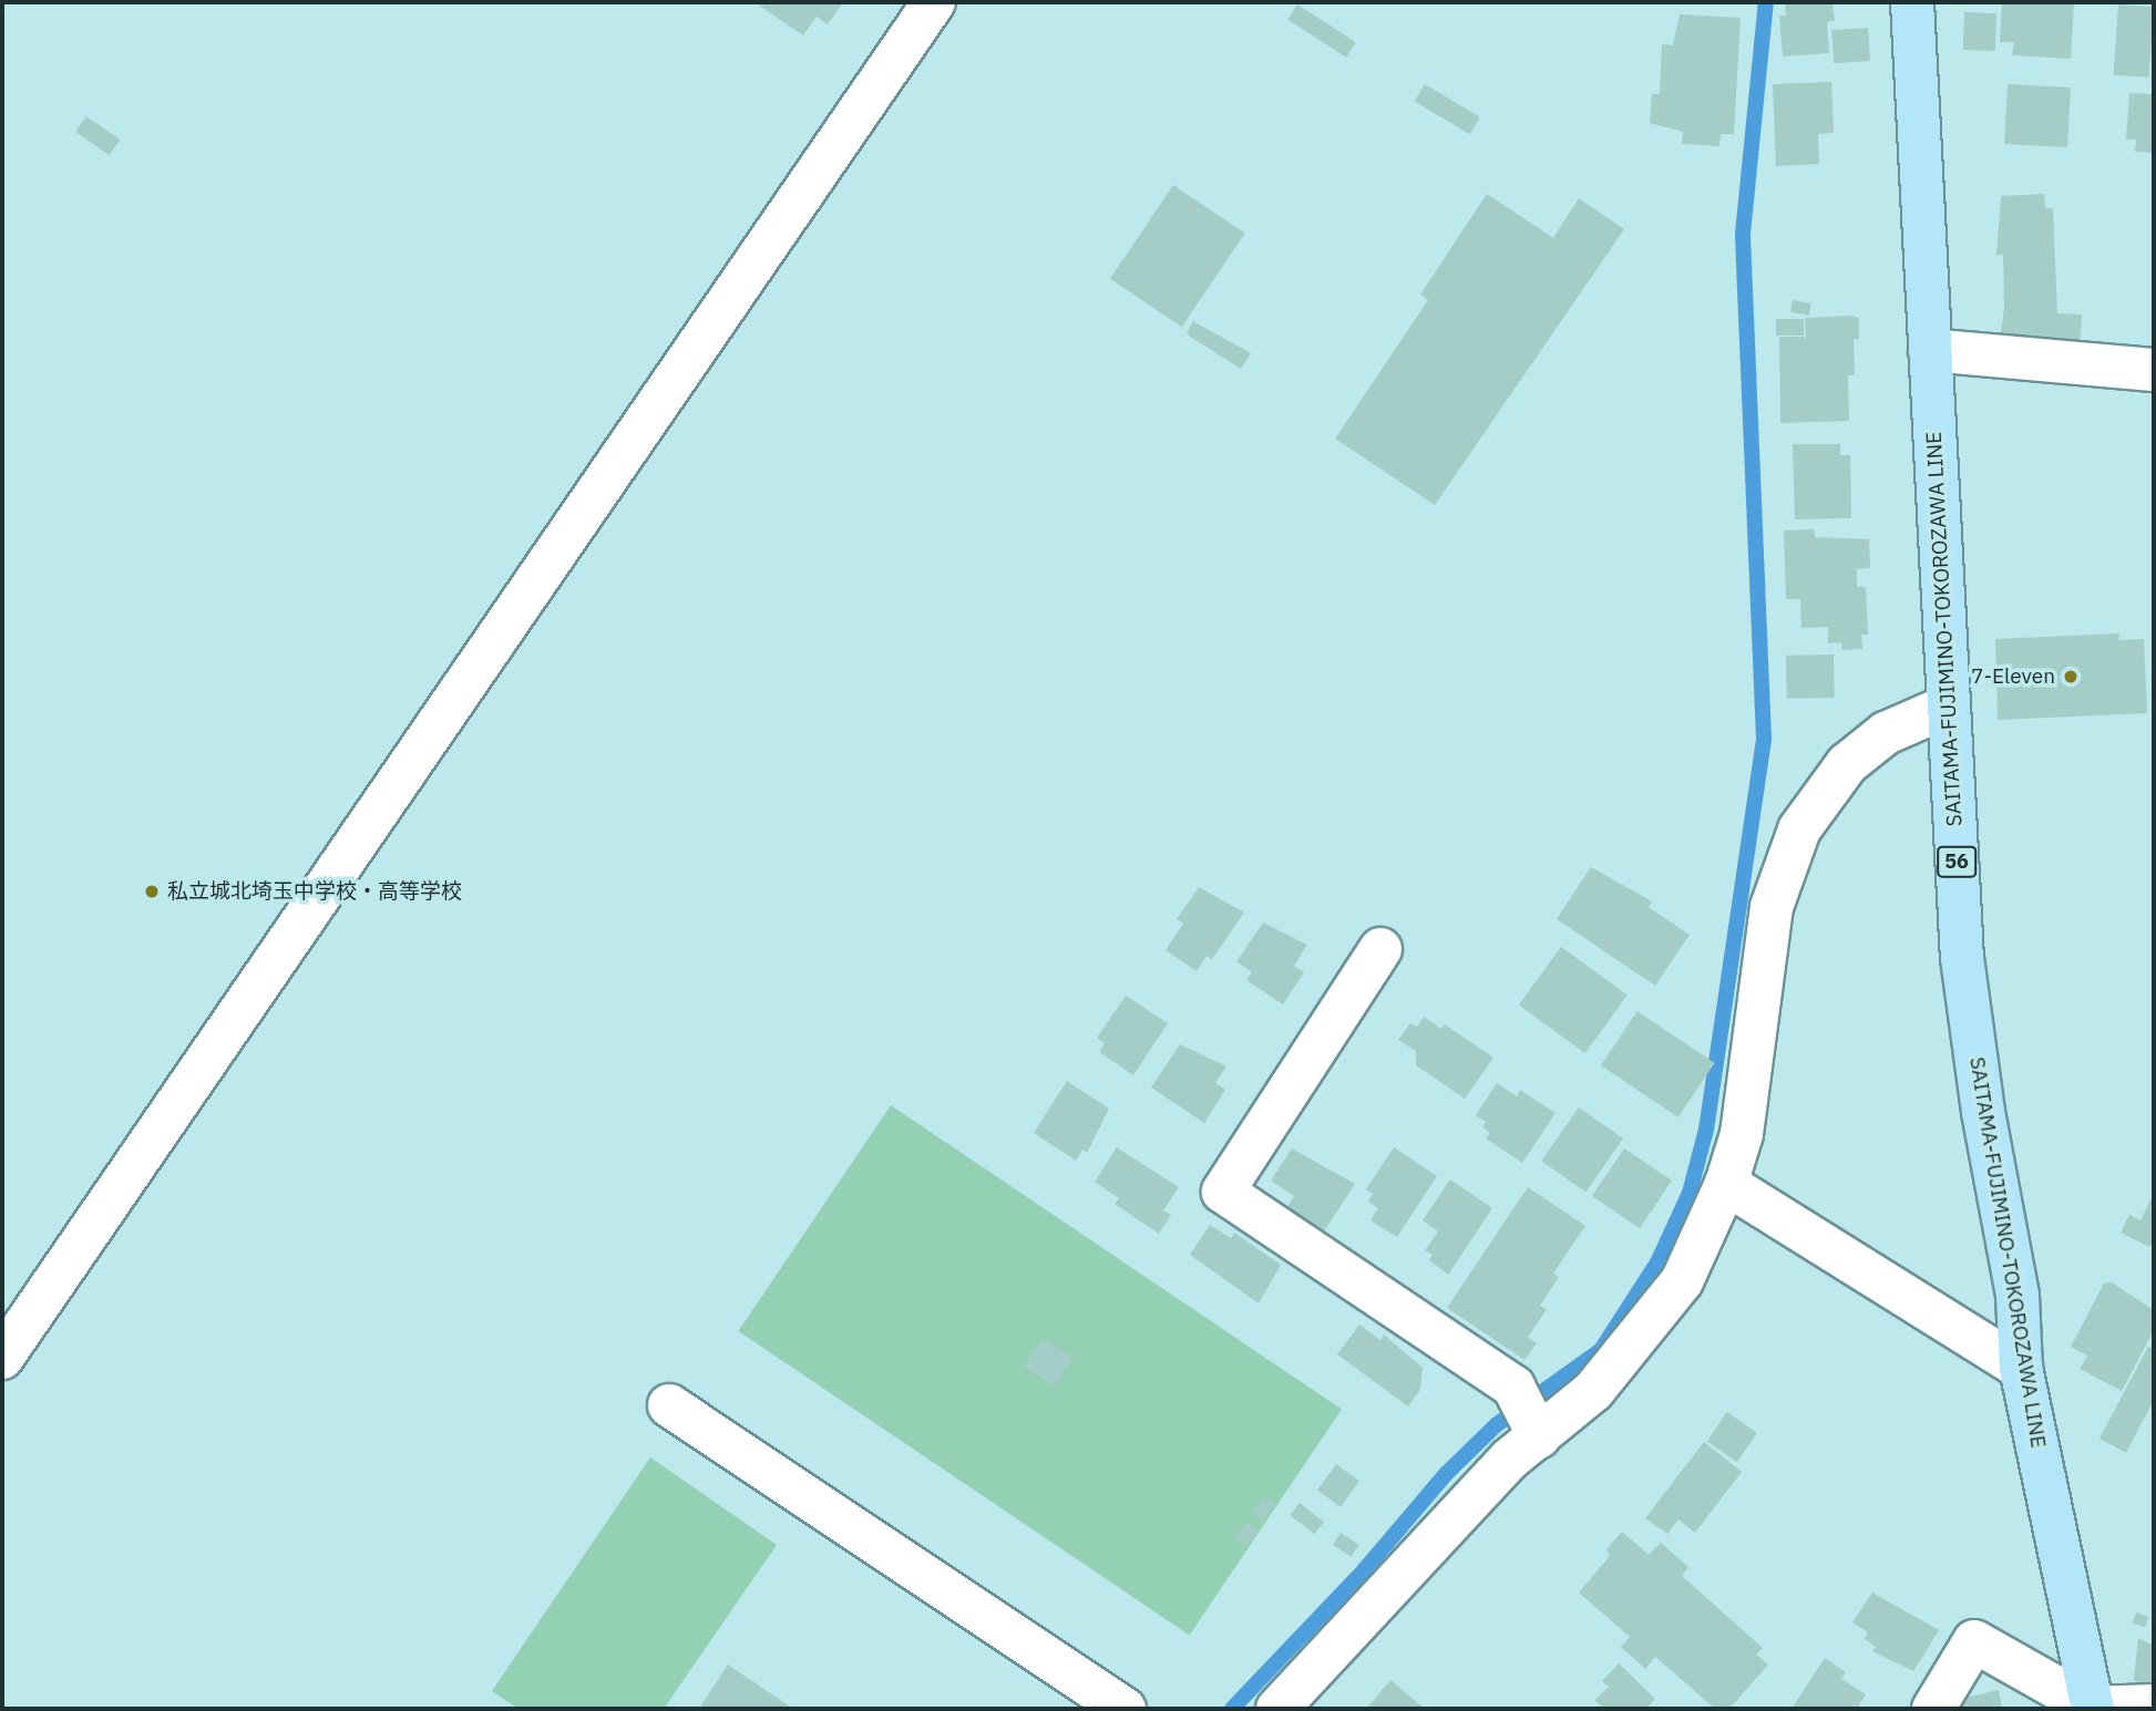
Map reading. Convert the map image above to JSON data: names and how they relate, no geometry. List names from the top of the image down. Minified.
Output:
{"streets":{"main road":["SAITAMA-FUJIMINO-TOKOROZAWA LINE","56"]},"places":["7-Eleven","私立城北埼玉中学校・高等学校"]}
